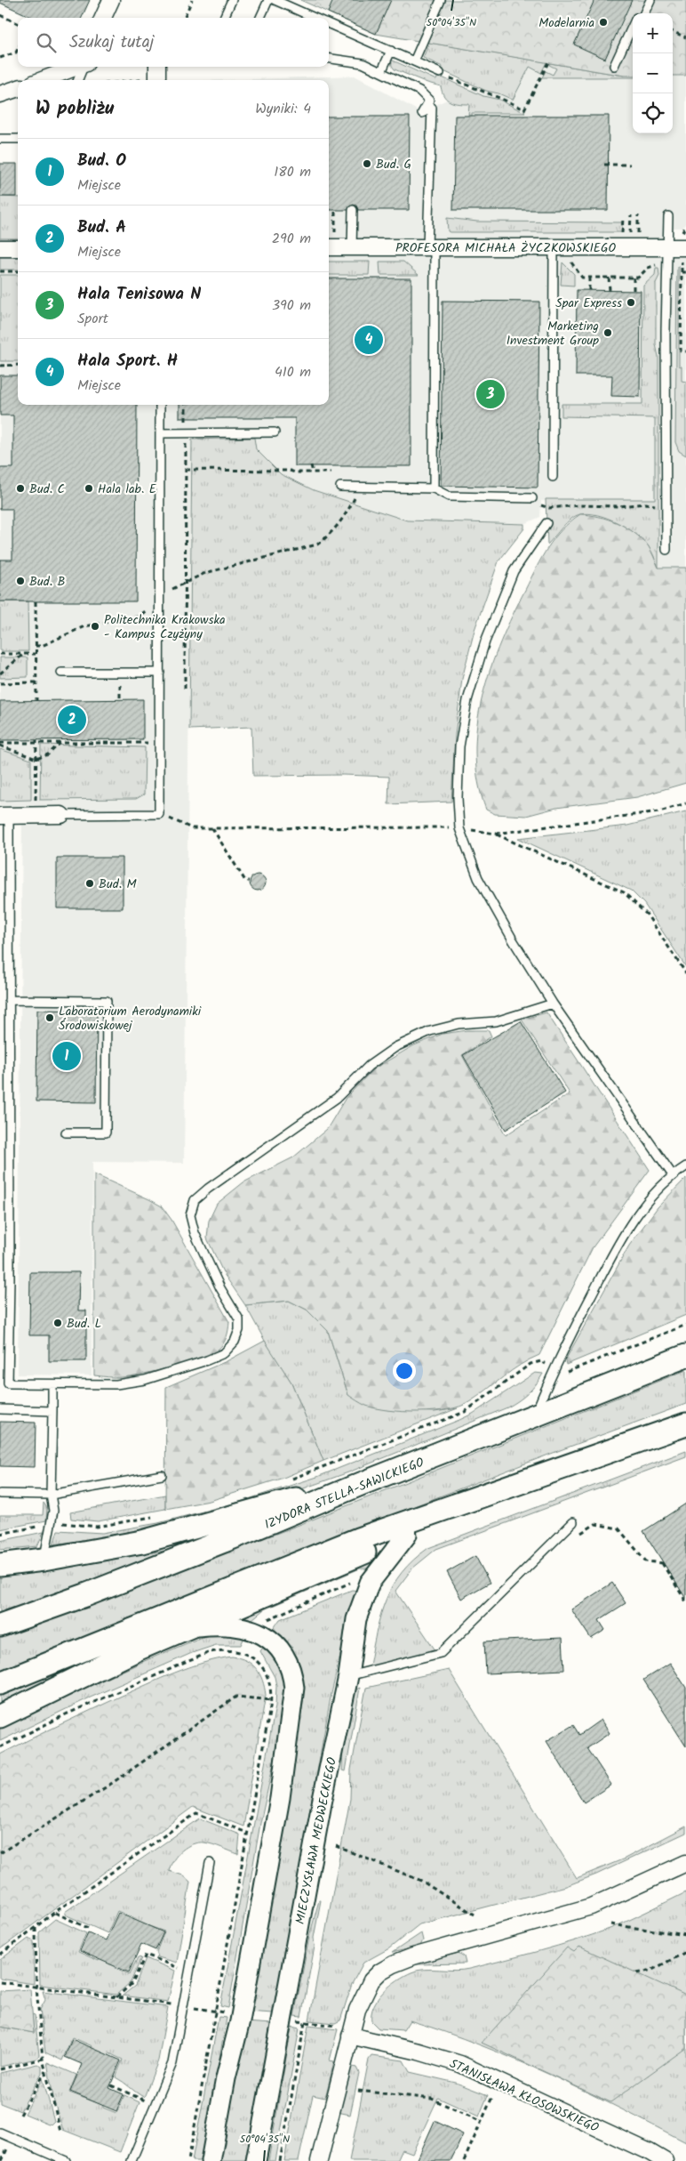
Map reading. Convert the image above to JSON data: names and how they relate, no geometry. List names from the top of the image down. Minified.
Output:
{"streets":{"main road":["IZYDORA STELLA-SAWICKIEGO"],"street":["PROFESORA MICHAŁA ŻYCZKOWSKIEGO","MIECZYSŁAWA MEDWECKIEGO","STANISŁAWA KŁOSOWSKIEGO"]},"places":["Modelarnia","Bud. G","Spar Express","Marketing Investment Group","Bud. C","Hala lab. E","Bud. B","Politechnika Krakowska - Kampus Czyżyny","Bud. M","Laboratorium Aerodynamiki Środowiskowej","Bud. L"],"page":{"map_buttons":["+","−"],"search":"Szukaj tutaj","heading":["W pobliżu","Wyniki: 4"],"list":[{"mark":"1","name":"Bud. O","note":"Miejsce","value":"180 m"},{"mark":"2","name":"Bud. A","note":"Miejsce","value":"290 m"},{"mark":"3","name":"Hala Tenisowa N","note":"Sport","value":"390 m"},{"mark":"4","name":"Hala Sport. H","note":"Miejsce","value":"410 m"}],"pins":["4","3","2","1"]},"coordinates":["50°04'35\"N"]}
